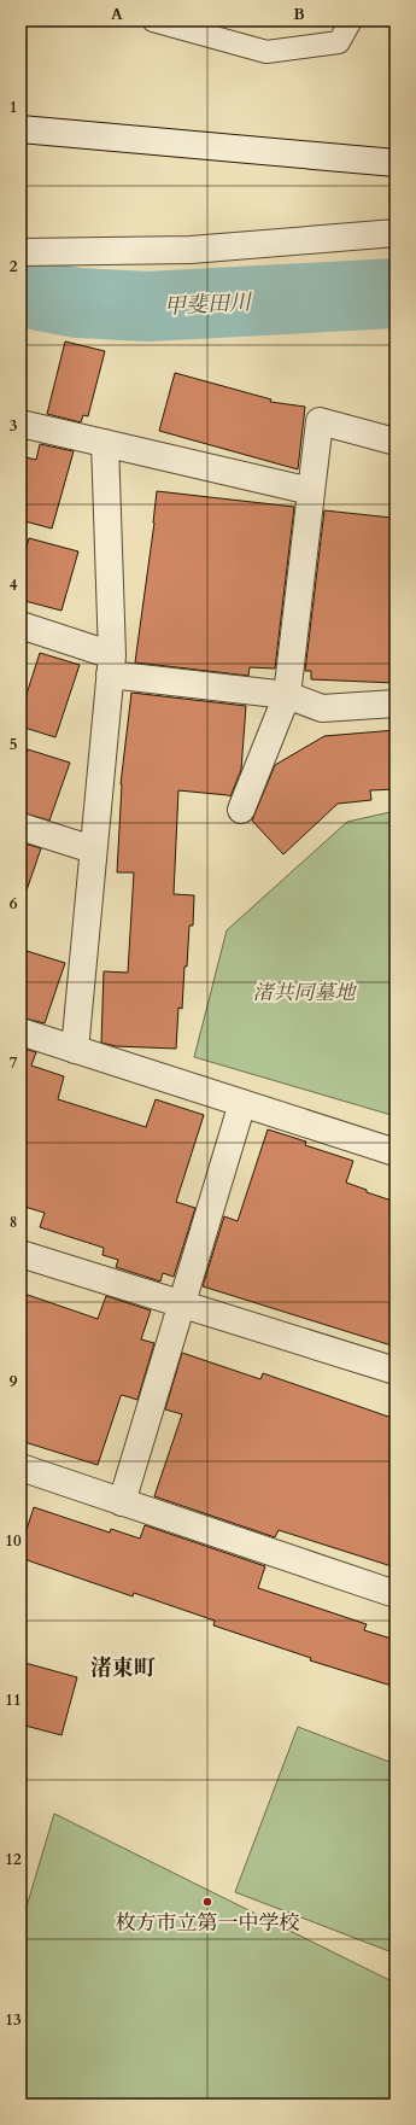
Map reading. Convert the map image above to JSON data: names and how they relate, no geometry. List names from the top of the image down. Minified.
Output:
{"districts":["渚東町"],"water":["甲斐田川"],"parks":["渚共同墓地"],"places":["枚方市立第一中学校"],"grid":{"columns":["A","B"],"rows":["1","2","3","4","5","6","7","8","9","10","11","12","13"]}}
